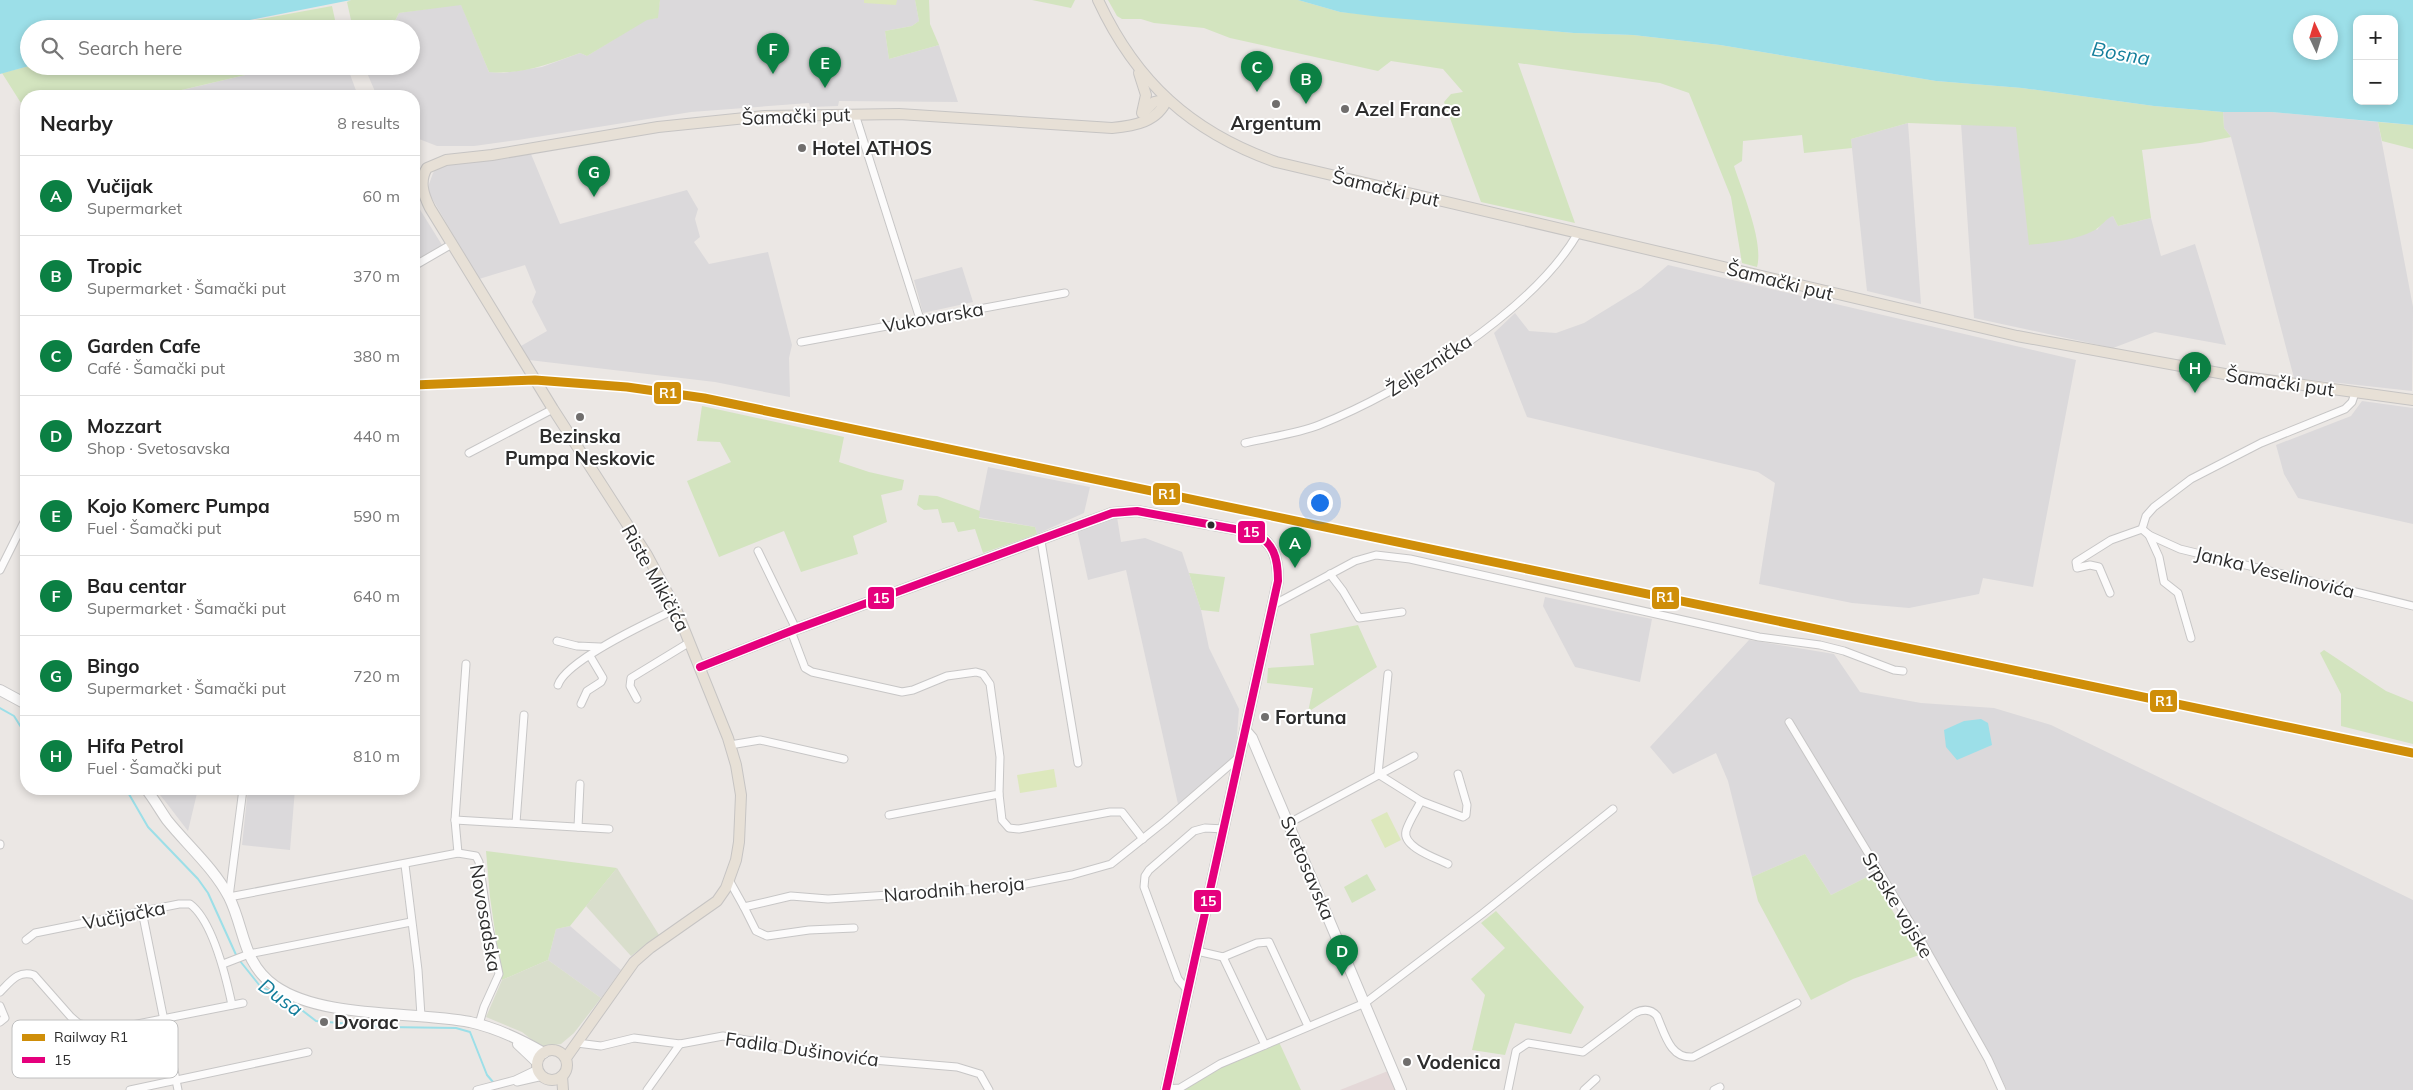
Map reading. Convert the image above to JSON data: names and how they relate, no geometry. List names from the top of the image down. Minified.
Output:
{"streets":{"main road":["Šamački put","Riste Mikičića"],"street":["Vukovarska","Željeznička","Janka Veselinovića","Svetosavska","Narodnih heroja","Srpske vojske","Vučijačka","Novosadska","Fadila Dušinovića"]},"crossings":[["Šamački put","Željeznička"],["Šamački put","Riste Mikičića"],["Riste Mikičića","Fadila Dušinovića"]],"water":["Bosna","Dusa"],"places":["Argentum","Azel France","Hotel ATHOS","Bezinska Pumpa Neskovic","Fortuna","Dvorac","Vodenica"],"lines":["rail line R1","transit line 15"],"legend":["Railway R1","15"],"north":"top","page":{"map_buttons":["+","−"],"search":"Search here","pins":["F","E","C","B","G","H","A","D"],"heading":["Nearby","8 results"],"list":[{"mark":"A","name":"Vučijak","note":"Supermarket","value":"60 m"},{"mark":"B","name":"Tropic","note":"Supermarket · Šamački put","value":"370 m"},{"mark":"C","name":"Garden Cafe","note":"Café · Šamački put","value":"380 m"},{"mark":"D","name":"Mozzart","note":"Shop · Svetosavska","value":"440 m"},{"mark":"E","name":"Kojo Komerc Pumpa","note":"Fuel · Šamački put","value":"590 m"},{"mark":"F","name":"Bau centar","note":"Supermarket · Šamački put","value":"640 m"},{"mark":"G","name":"Bingo","note":"Supermarket · Šamački put","value":"720 m"},{"mark":"H","name":"Hifa Petrol","note":"Fuel · Šamački put","value":"810 m"}]}}
